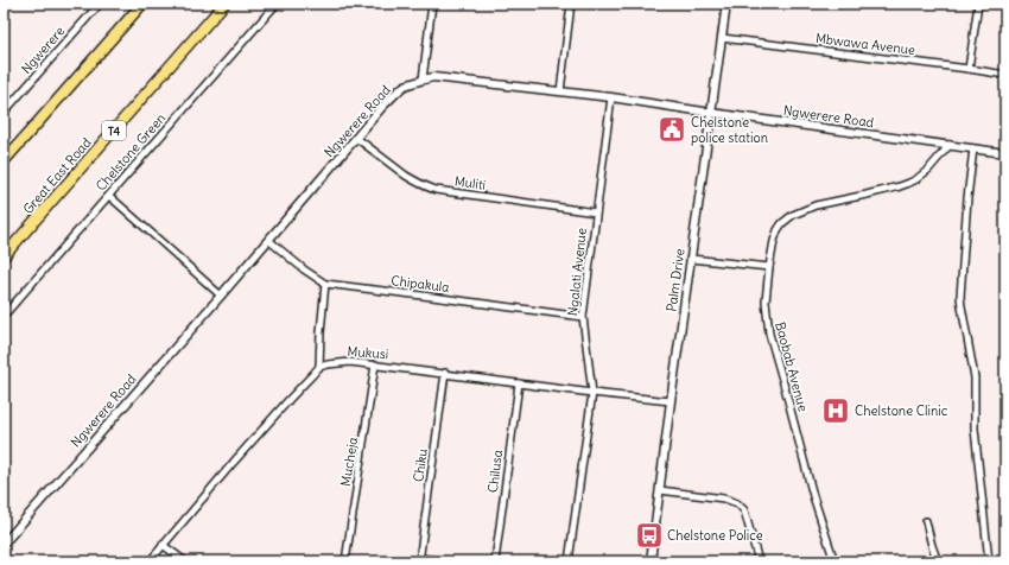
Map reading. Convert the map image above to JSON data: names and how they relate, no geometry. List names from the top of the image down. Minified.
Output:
{"streets":{"main road":["T4","Great East Road"],"street":["Mbwawa Avenue","Ngwerere","Ngwerere Road","Chelstone Green","Muliti","Ngalati Avenue","Palm Drive","Chipakula","Mukusi","Baobab Avenue","Mucheja","Chiku","Chilusa"]},"crossings":[["Mbwawa Avenue","Palm Drive"],["Ngwerere Road","Muliti"],["Ngwerere Road","Ngalati Avenue"],["Ngwerere Road","Palm Drive"],["Ngwerere Road","Chipakula"],["Ngwerere Road","Baobab Avenue"],["Muliti","Ngalati Avenue"],["Ngalati Avenue","Chipakula"],["Ngalati Avenue","Mukusi"],["Palm Drive","Mukusi"],["Mukusi","Mucheja"],["Mukusi","Chiku"],["Mukusi","Chilusa"]],"places":{"public building":["Chelstone police station"],"hospital":["Chelstone Clinic"],"bus stop":["Chelstone Police"]}}
